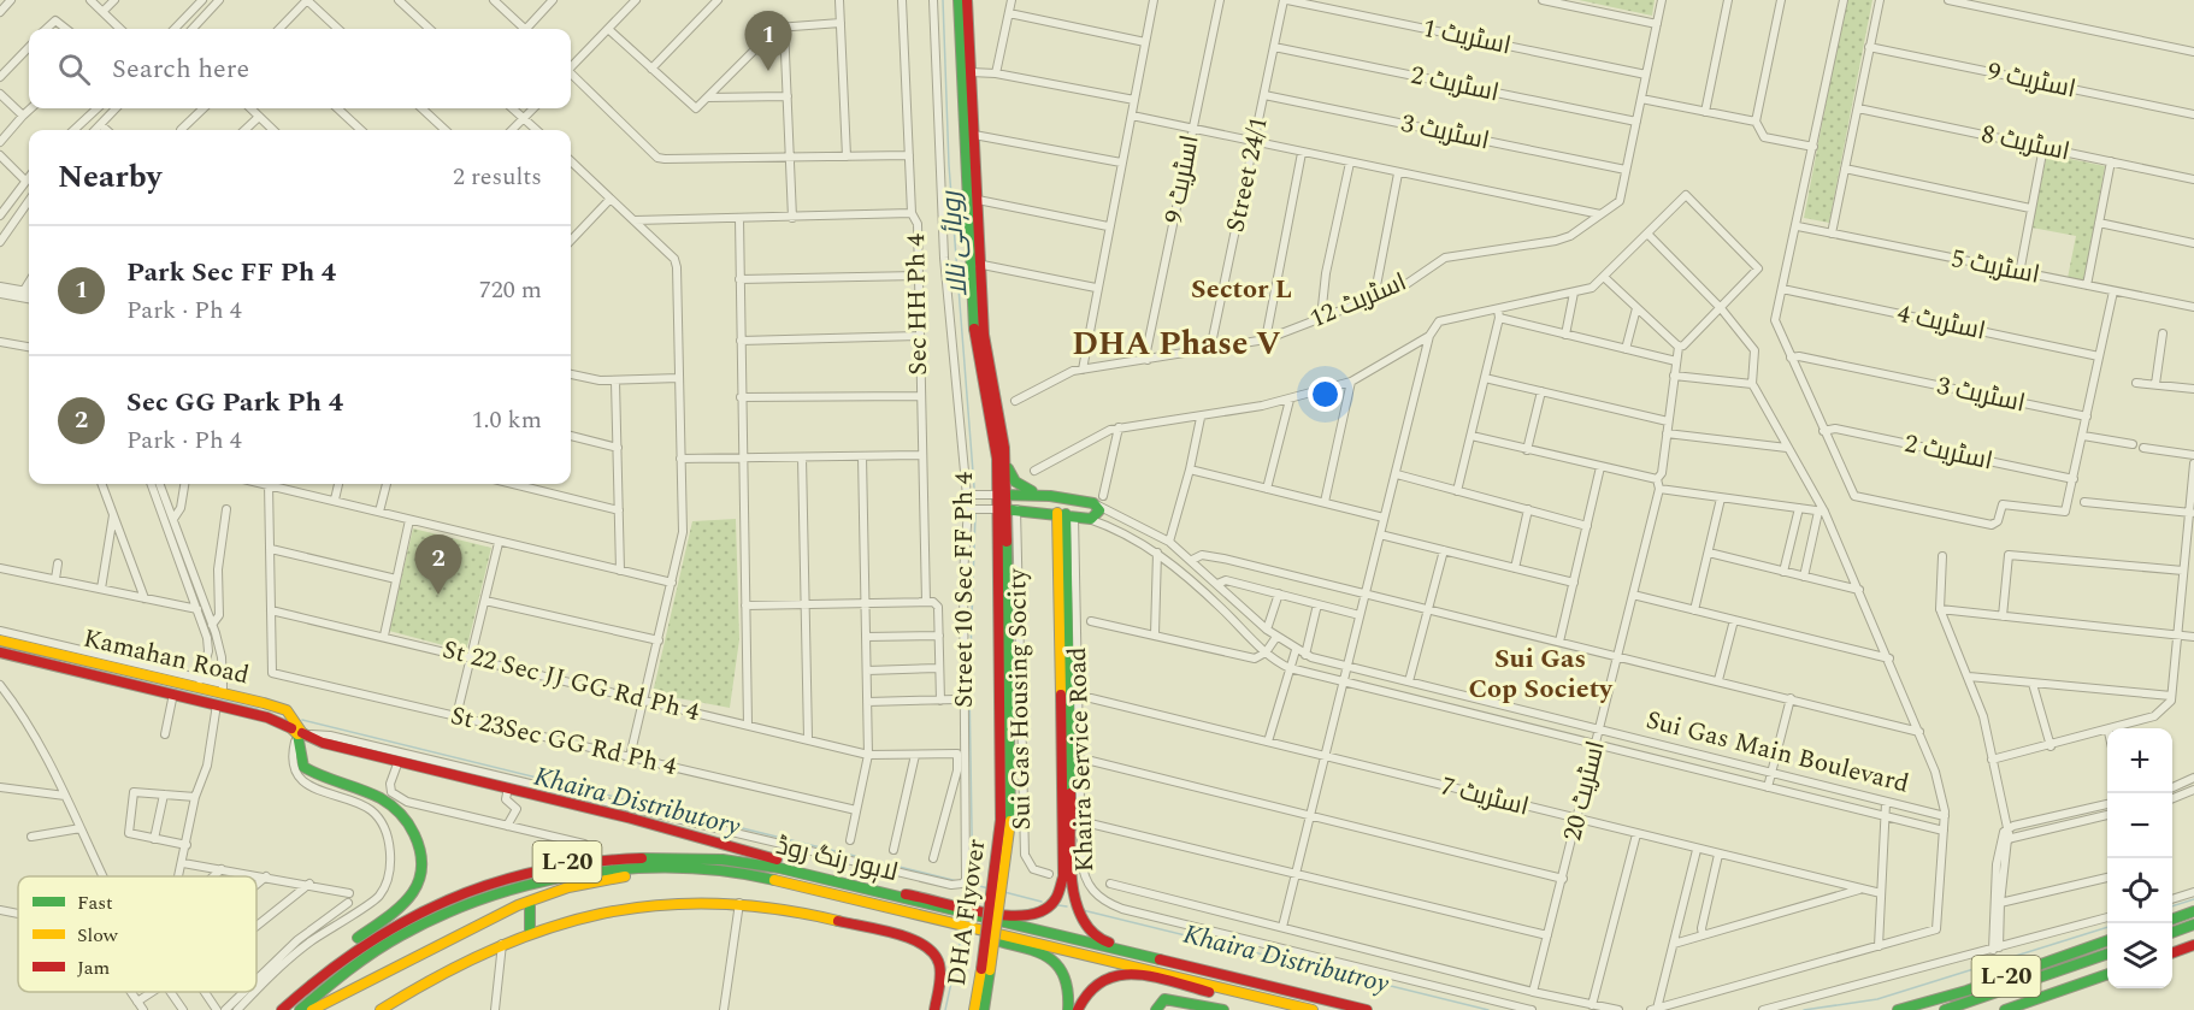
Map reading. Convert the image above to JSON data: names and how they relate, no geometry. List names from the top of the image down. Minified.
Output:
{"streets":{"main road":["Kamahan Road","Sui Gas Main Boulevard","لاہور رنگ روڈ","L-20","DHA Flyover"],"street":["اسٹریٹ 1","اسٹریٹ 9","اسٹریٹ 2","اسٹریٹ 3","اسٹریٹ 8","Street 24/1","اسٹریٹ 5","اسٹریٹ 12","Sec HH Ph 4","اسٹریٹ 4","Street 10 Sec FF Ph 4","St 22 Sec JJ GG Rd Ph 4","Sui Gas Housing Socity","St 23Sec GG Rd Ph 4","Khaira Service Road","اسٹریٹ 20","اسٹریٹ 7"]},"crossings":[["اسٹریٹ 1","Street 24/1"],["اسٹریٹ 1","اسٹریٹ 12"],["اسٹریٹ 9","اسٹریٹ 12"],["اسٹریٹ 2","Street 24/1"],["اسٹریٹ 2","اسٹریٹ 12"],["اسٹریٹ 3","Street 24/1"],["اسٹریٹ 3","اسٹریٹ 12"],["Street 24/1","اسٹریٹ 12"],["Street 10 Sec FF Ph 4","Sui Gas Main Boulevard"],["St 22 Sec JJ GG Rd Ph 4","St 23Sec GG Rd Ph 4"],["Sui Gas Housing Socity","Sui Gas Main Boulevard"],["Sui Gas Housing Socity","DHA Flyover"],["Sui Gas Main Boulevard","Khaira Service Road"],["Sui Gas Main Boulevard","اسٹریٹ 20"],["Sui Gas Main Boulevard","DHA Flyover"],["اسٹریٹ 20","اسٹریٹ 7"]],"districts":["Sector L","DHA Phase V","Sui Gas Cop Society"],"water":["روہائی نالا","Khaira Distributory","Khaira Distributroy"],"legend":["Fast","Slow","Jam"],"page":{"pins":["1","2"],"search":"Search here","heading":["Nearby","2 results"],"list":[{"mark":"1","name":"Park Sec FF Ph 4","note":"Park · Ph 4","value":"720 m"},{"mark":"2","name":"Sec GG Park Ph 4","note":"Park · Ph 4","value":"1.0 km"}],"map_buttons":["+","−"]}}
